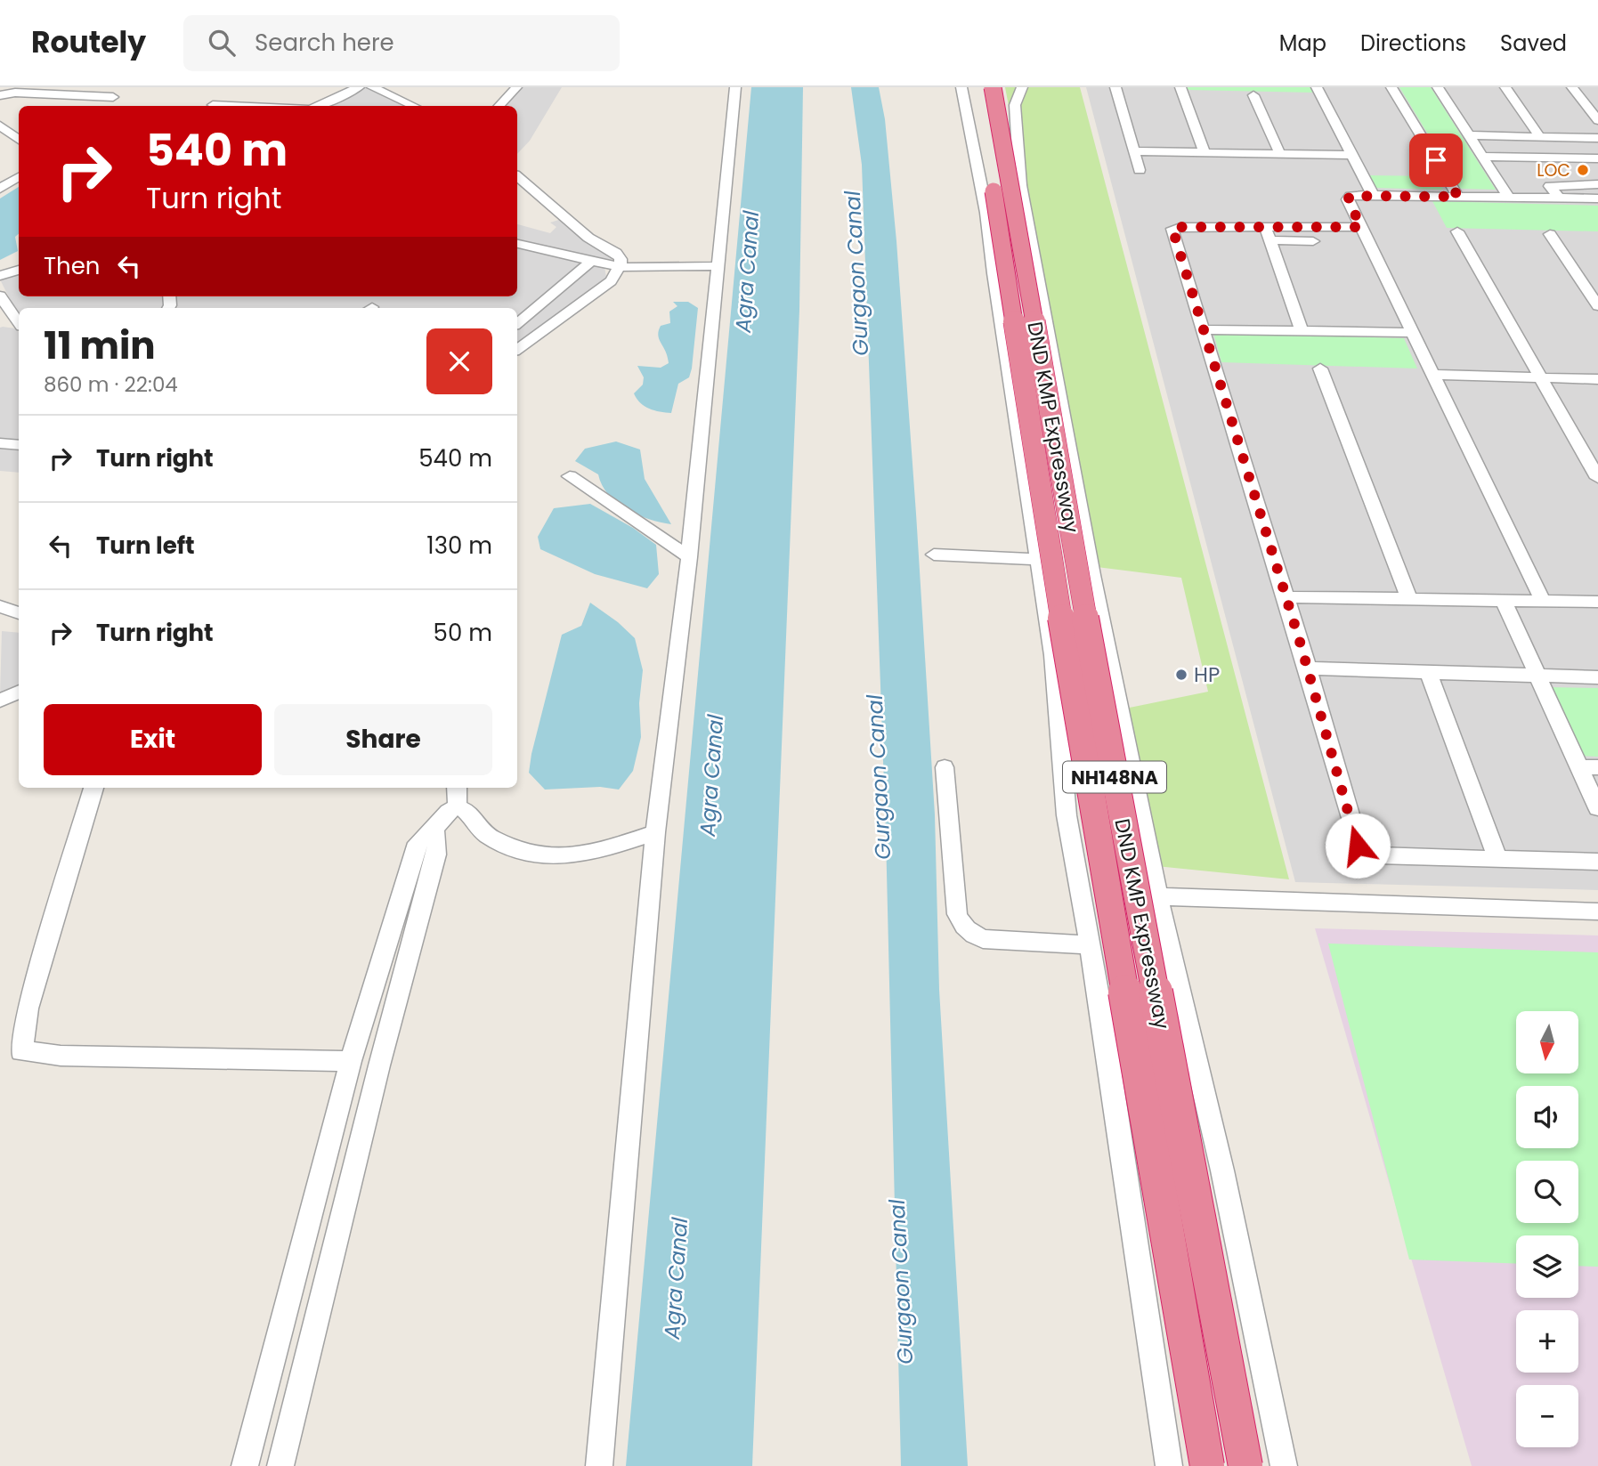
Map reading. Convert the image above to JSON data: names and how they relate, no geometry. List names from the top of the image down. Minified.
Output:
{"streets":{"highway":["DND KMP Expressway","NH148NA"]},"water":["Agra Canal","Gurgaon Canal"],"places":["LOC","HP"],"north":"bottom","page":{"header":"Routely","search":"Search here","nav":["Map","Directions","Saved"],"turn":["540 m","Turn right"],"then":"Then","heading":["11 min","860 m · 22:04"],"list":[{"name":"Turn right","value":"540 m"},{"name":"Turn left","value":"130 m"},{"name":"Turn right","value":"50 m"}],"buttons":["Exit","Share"],"map_buttons":["+","−"]}}
